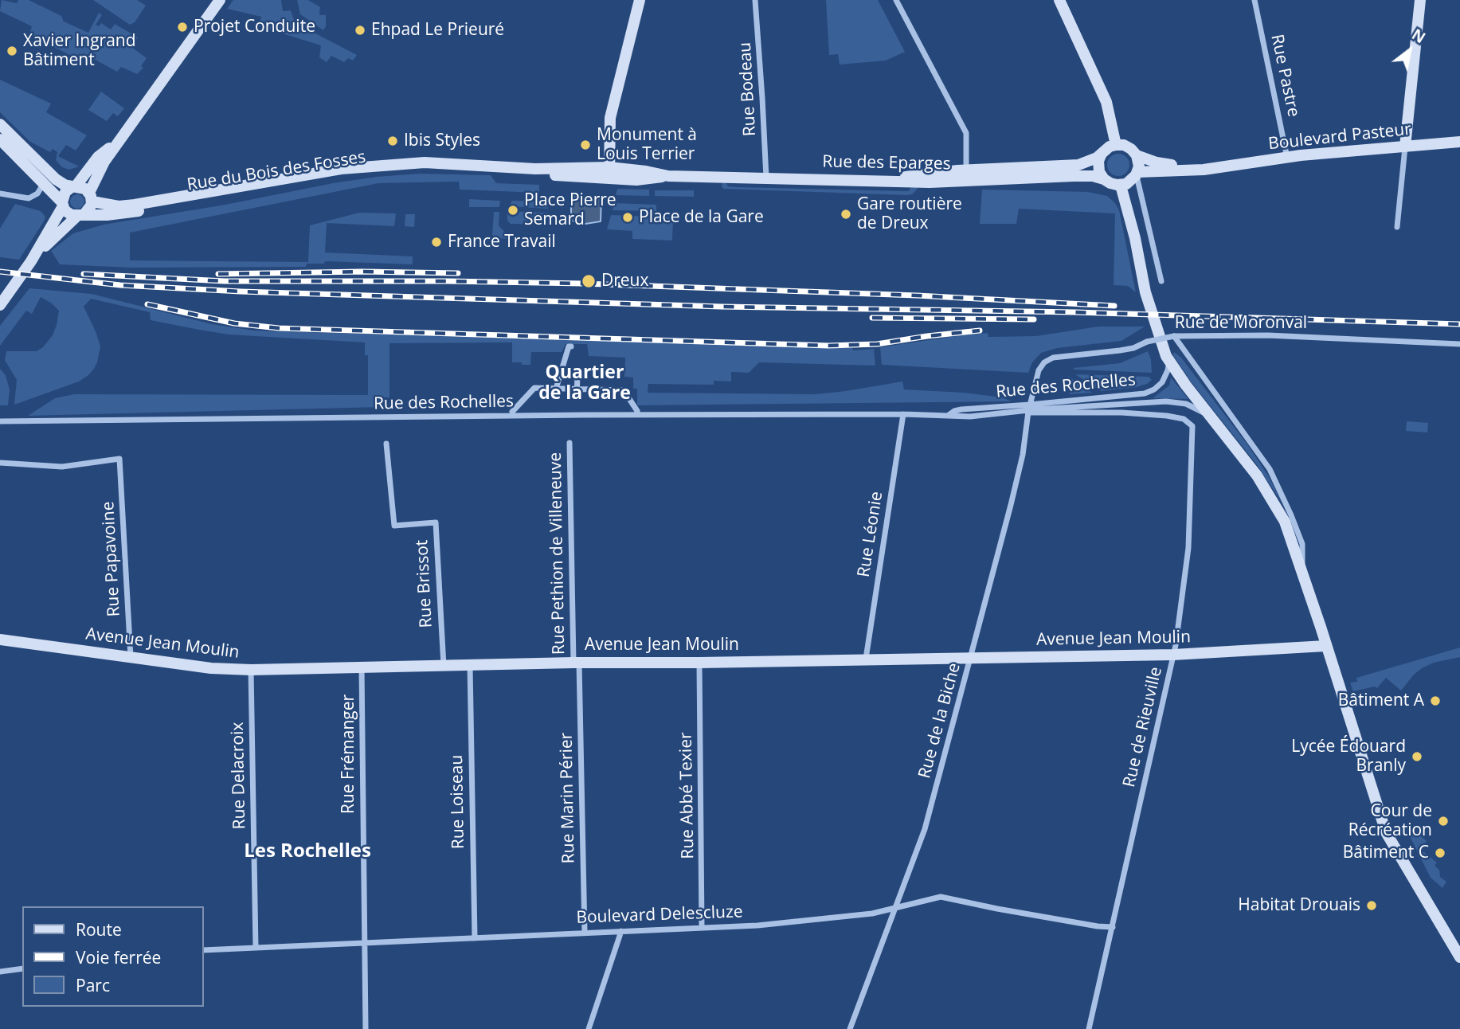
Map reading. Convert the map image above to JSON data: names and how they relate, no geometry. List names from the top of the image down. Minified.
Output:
{"streets":{"main road":["Boulevard Pasteur","Rue des Eparges","Rue du Bois des Fosses","Avenue Jean Moulin"],"street":["Rue Pastre","Rue Bodeau","Rue de Moronval","Rue des Rochelles","Rue Léonie","Rue Pethion de Villeneuve","Rue Papavoine","Rue Brissot","Rue de la Biche","Rue de Rieuville","Rue Frémanger","Rue Delacroix","Rue Abbé Texier","Rue Marin Périer","Rue Loiseau","Boulevard Delescluze"]},"crossings":[["Rue Pastre","Boulevard Pasteur"],["Rue Bodeau","Rue des Eparges"],["Boulevard Pasteur","Rue des Eparges"],["Rue des Eparges","Rue du Bois des Fosses"],["Rue de Moronval","Rue des Rochelles"],["Rue de Moronval","Rue de la Biche"],["Rue des Rochelles","Rue Léonie"],["Rue des Rochelles","Rue de la Biche"],["Rue des Rochelles","Rue de Rieuville"],["Rue Léonie","Avenue Jean Moulin"],["Rue Pethion de Villeneuve","Avenue Jean Moulin"],["Rue Pethion de Villeneuve","Rue Marin Périer"],["Rue Papavoine","Avenue Jean Moulin"],["Rue Brissot","Avenue Jean Moulin"],["Avenue Jean Moulin","Rue de la Biche"],["Avenue Jean Moulin","Rue de Rieuville"],["Avenue Jean Moulin","Rue Frémanger"],["Avenue Jean Moulin","Rue Delacroix"],["Avenue Jean Moulin","Rue Abbé Texier"],["Avenue Jean Moulin","Rue Marin Périer"],["Avenue Jean Moulin","Rue Loiseau"],["Rue de la Biche","Boulevard Delescluze"],["Rue de Rieuville","Boulevard Delescluze"],["Rue Frémanger","Boulevard Delescluze"],["Rue Delacroix","Boulevard Delescluze"],["Rue Abbé Texier","Boulevard Delescluze"],["Rue Marin Périer","Boulevard Delescluze"],["Rue Loiseau","Boulevard Delescluze"]],"districts":["Quartier de la Gare","Les Rochelles"],"places":["Projet Conduite","Ehpad Le Prieuré","Xavier Ingrand Bâtiment","Ibis Styles","Monument à Louis Terrier","Place Pierre Semard","Gare routière de Dreux","Place de la Gare","France Travail","Dreux","Bâtiment A","Lycée Édouard Branly","Cour de Récréation","Bâtiment C","Habitat Drouais"],"legend":["Route","Voie ferrée","Parc"],"north":"top right"}
